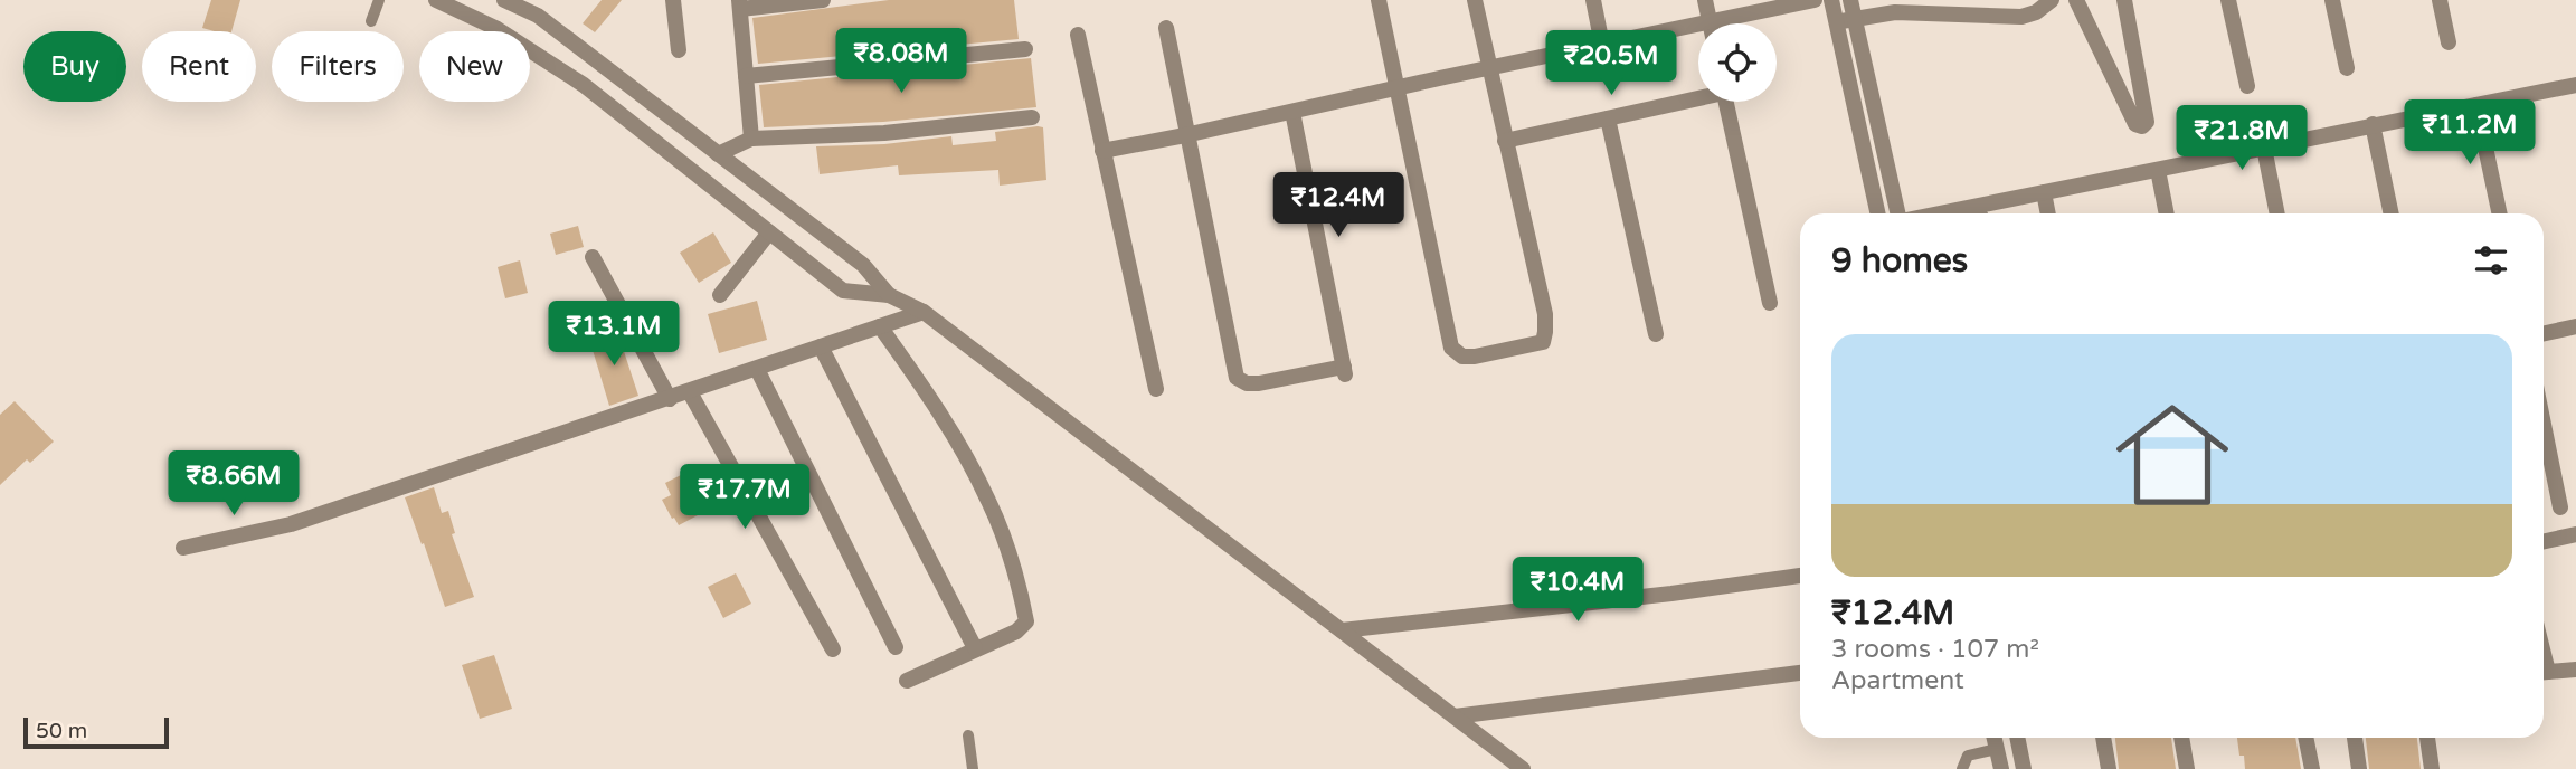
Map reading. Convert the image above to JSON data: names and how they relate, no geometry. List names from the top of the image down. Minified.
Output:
{"scale_bar":"50 m","page":{"price":["₹8.08M","₹20.5M","₹11.2M","₹21.8M","₹12.4M","₹13.1M","₹8.66M","₹17.7M","₹10.4M"],"chip":["Buy","Rent","Filters","New"],"heading":"9 homes","list":[{"name":"₹12.4M","note":"3 rooms · 107 m² · Apartment"}],"scale":"50 m"}}
